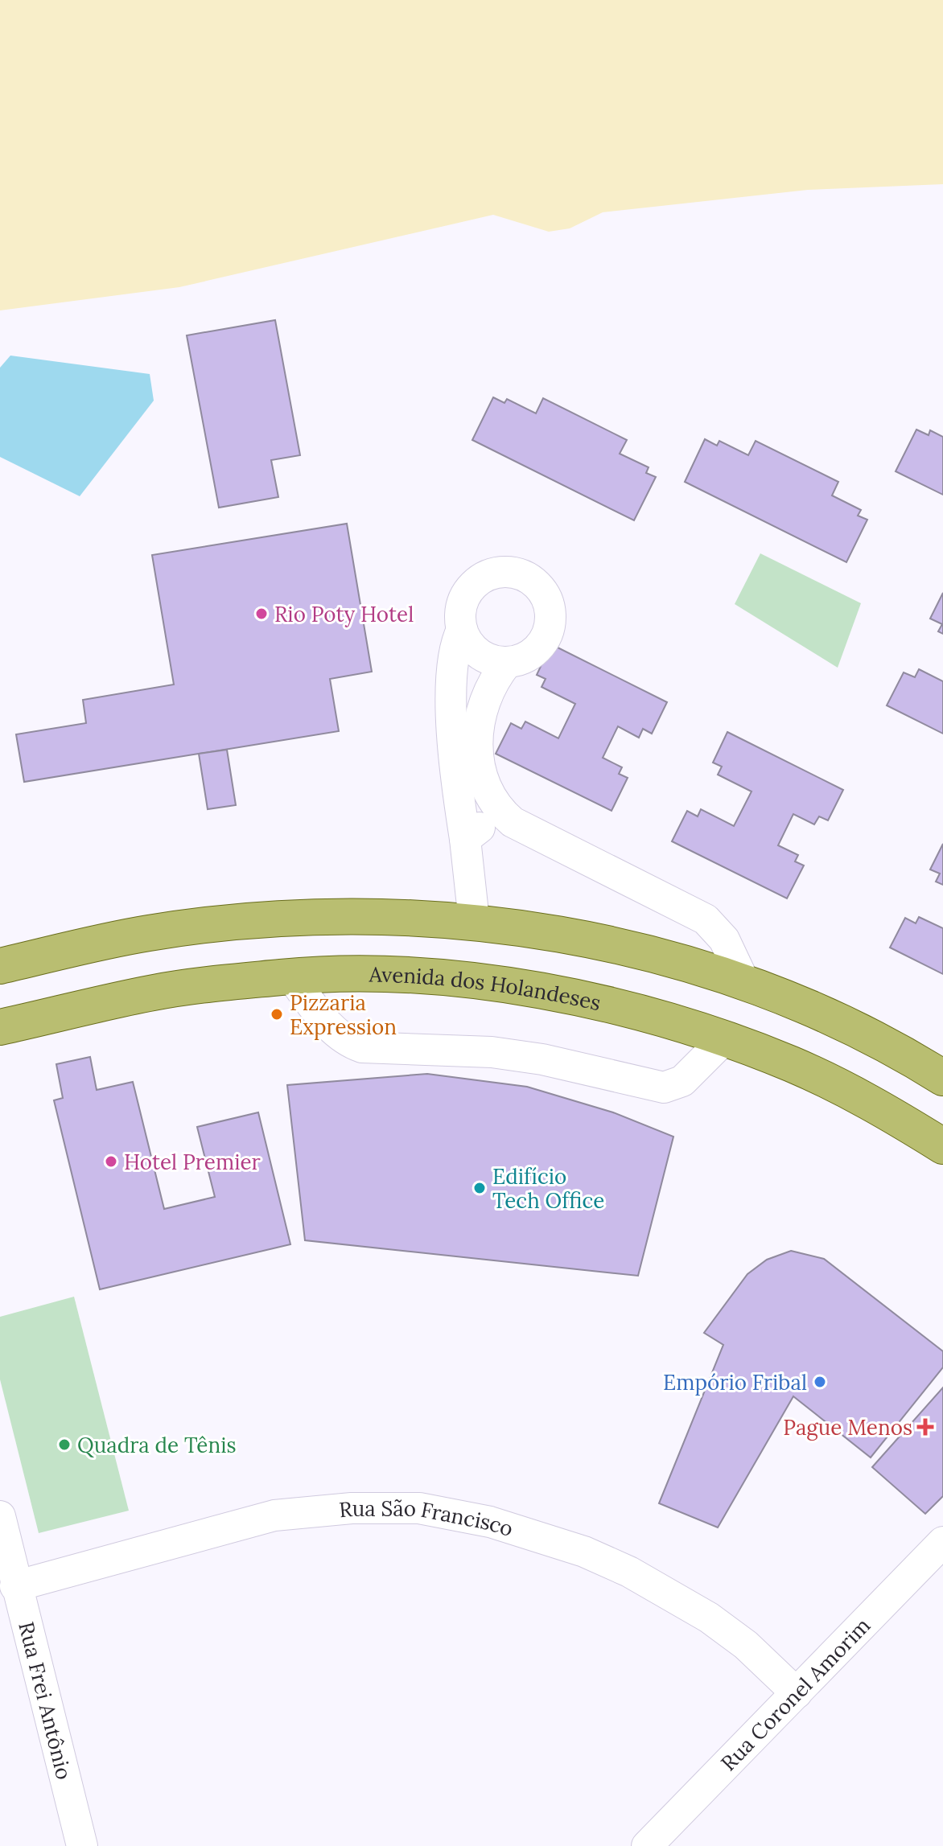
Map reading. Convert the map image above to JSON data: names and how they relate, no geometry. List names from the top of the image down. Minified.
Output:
{"streets":{"main road":["Avenida dos Holandeses"],"street":["Rua São Francisco","Rua Coronel Amorim","Rua Frei Antônio"]},"crossings":[["Rua São Francisco","Rua Coronel Amorim"],["Rua São Francisco","Rua Frei Antônio"]],"places":{"other":["Rio Poty Hotel","Pizzaria Expression","Hotel Premier","Edifício Tech Office","Empório Fribal","Quadra de Tênis"],"health":["Pague Menos"]}}
